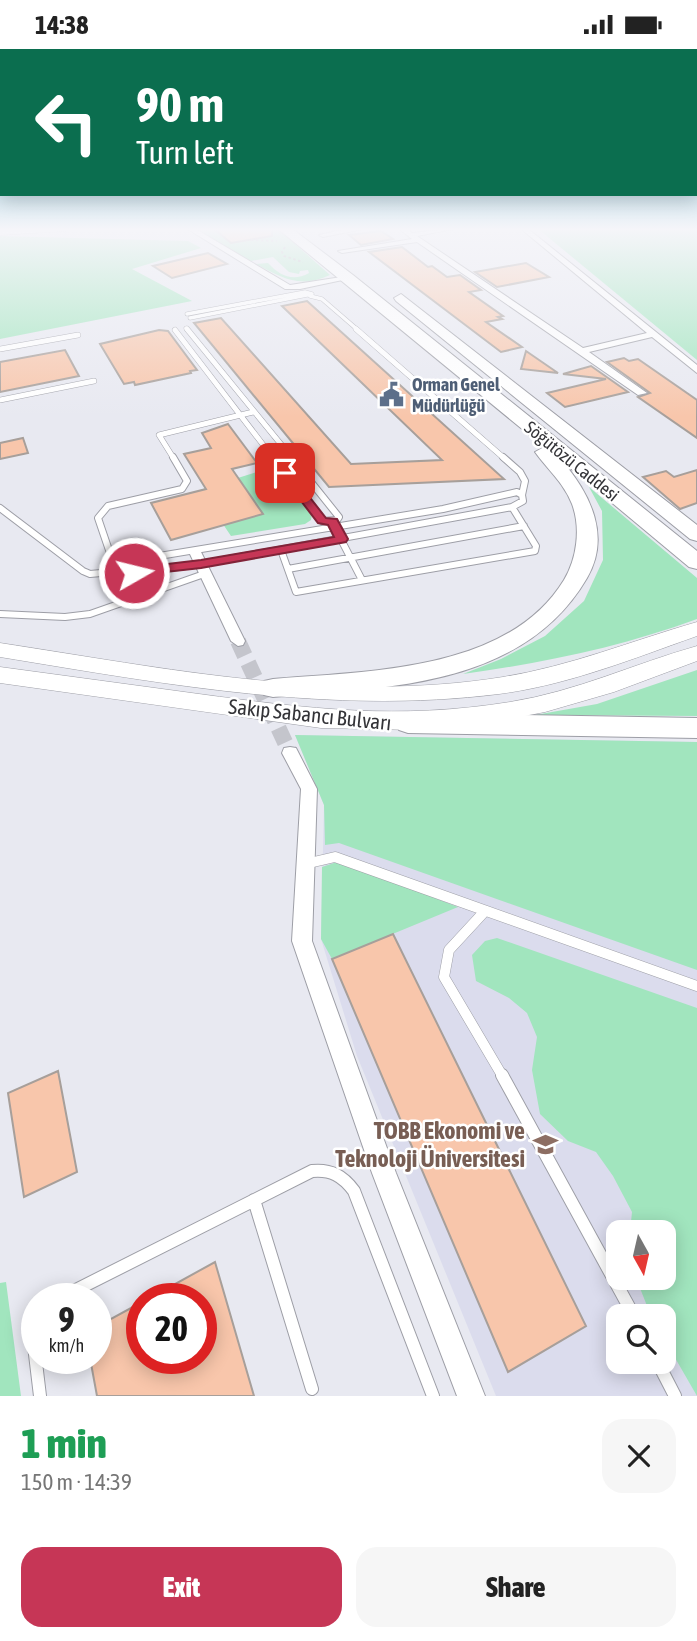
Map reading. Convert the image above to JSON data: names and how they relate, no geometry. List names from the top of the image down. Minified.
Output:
{"streets":{"main road":["Söğütözü Caddesi"],"street":["Sakıp Sabancı Bulvarı"]},"places":{"public building":["Orman Genel Müdürlüğü"],"school or university":["TOBB Ekonomi ve Teknoloji Üniversitesi"]},"north":"bottom","page":{"status":"14:38","turn":["90 m","Turn left"],"speed":"9 km/h","limit":"20","heading":["1 min","150 m · 14:39"],"buttons":["Exit","Share"]}}
